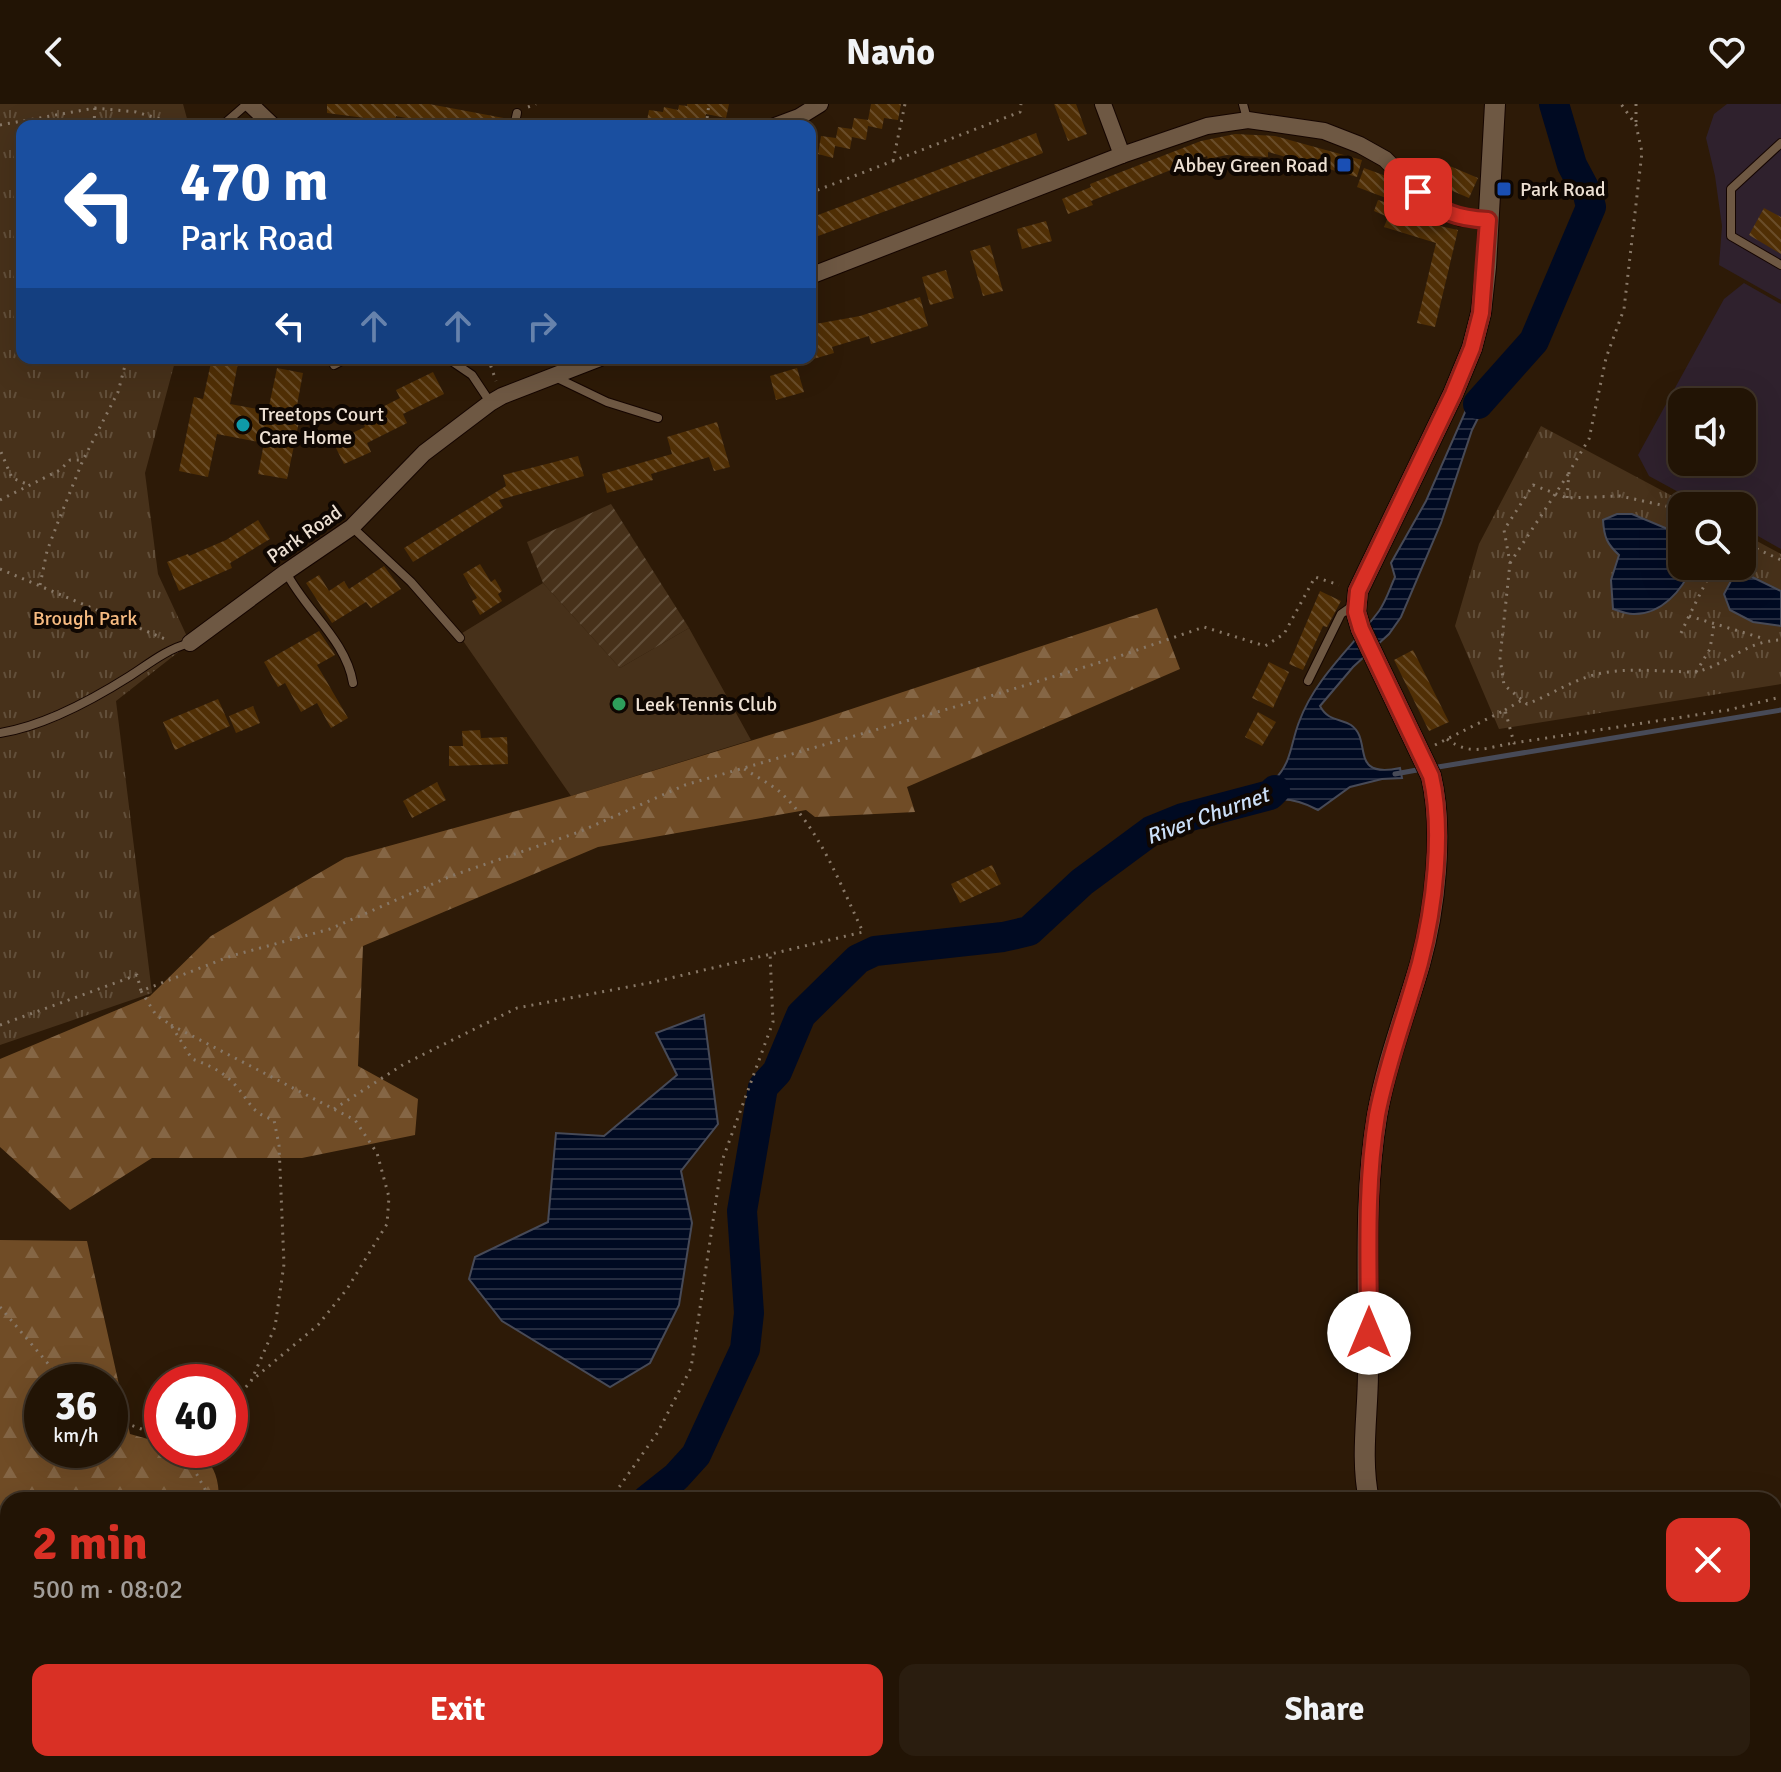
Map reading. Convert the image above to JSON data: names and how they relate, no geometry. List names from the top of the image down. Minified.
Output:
{"streets":{"street":["Park Road"]},"water":["River Churnet"],"parks":["Brough Park"],"places":{"transit":["Abbey Green Road","Park Road"],"other":["Treetops Court Care Home","Leek Tennis Club"]},"page":{"header":"Navio","turn":["470 m","Park Road"],"speed":"36 km/h","limit":"40","heading":["2 min","500 m · 08:02"],"buttons":["Exit","Share"]}}
